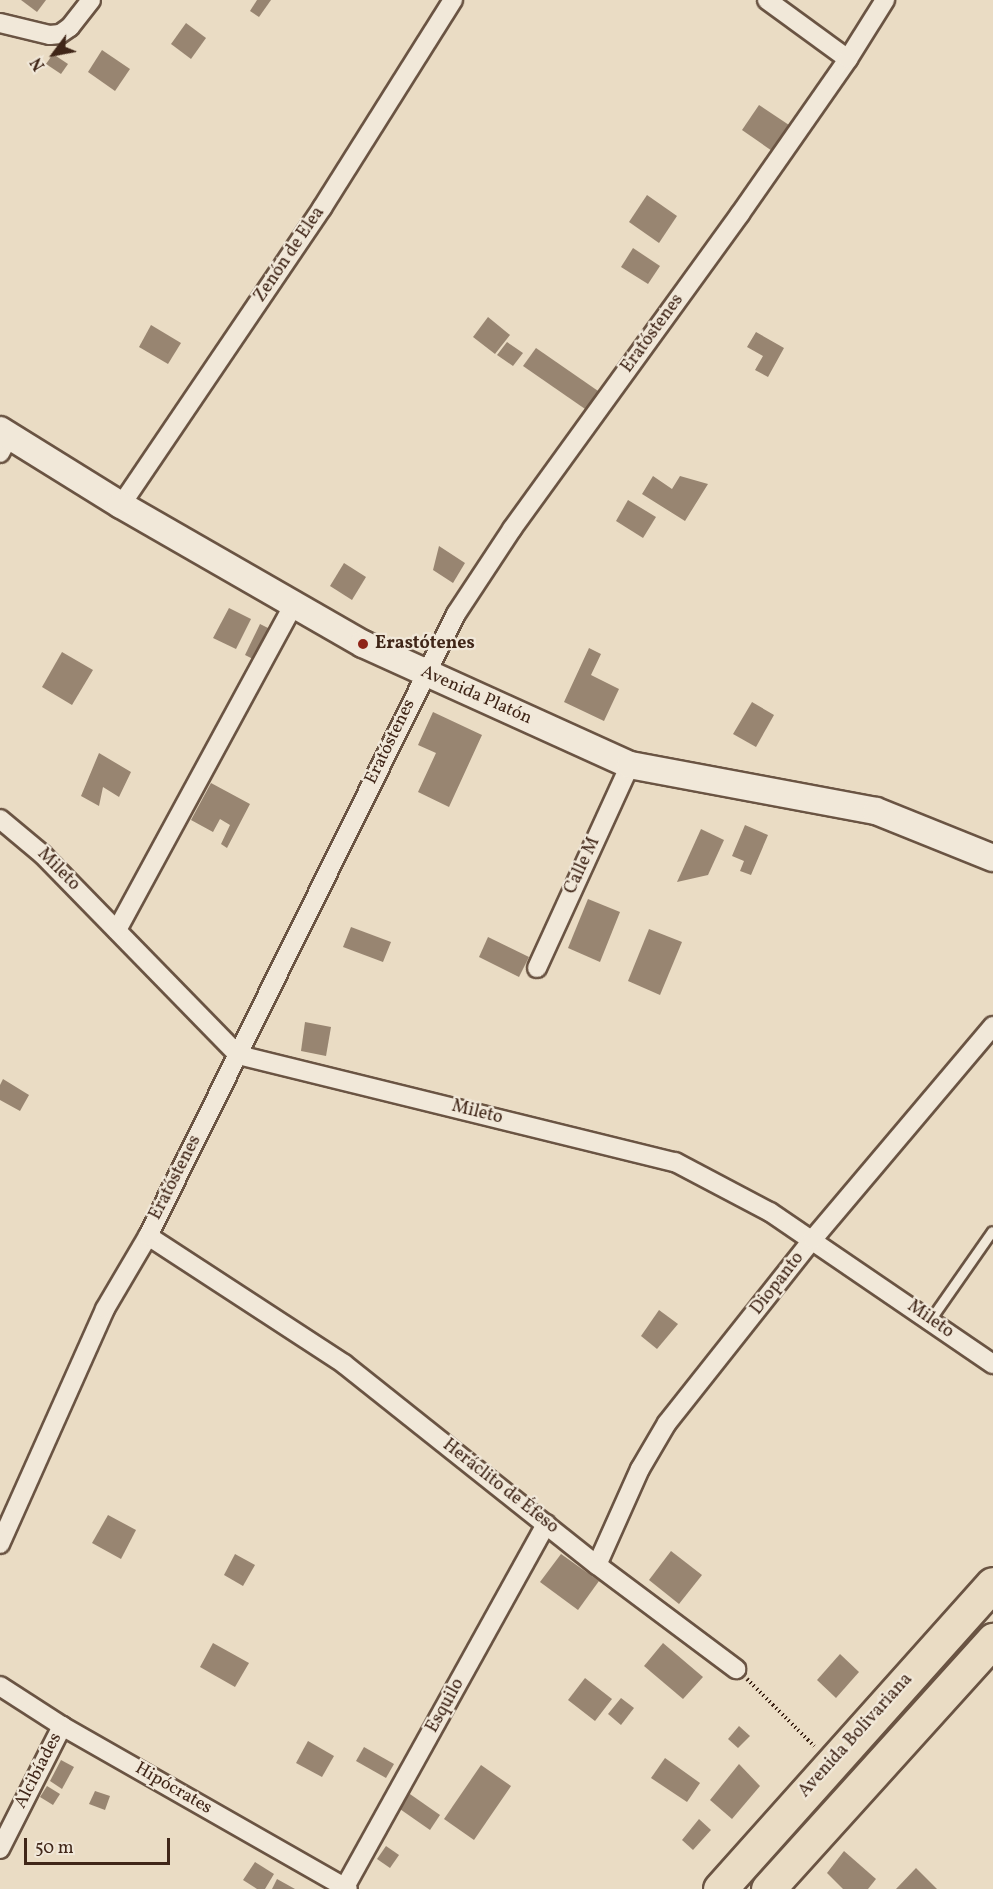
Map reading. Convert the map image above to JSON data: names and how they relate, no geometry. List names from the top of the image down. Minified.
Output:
{"streets":{"highway":["Avenida Bolivariana"],"street":["Zenón de Elea","Eratóstenes","Avenida Platón","Calle M","Mileto","Diopanto","Heráclito de Éfeso","Esquilo","Alcibíades","Hipócrates"]},"crossings":[["Zenón de Elea","Avenida Platón"],["Eratóstenes","Avenida Platón"],["Eratóstenes","Mileto"],["Eratóstenes","Heráclito de Éfeso"],["Avenida Platón","Calle M"],["Mileto","Diopanto"],["Diopanto","Heráclito de Éfeso"],["Heráclito de Éfeso","Esquilo"],["Esquilo","Hipócrates"],["Alcibíades","Hipócrates"]],"places":["Erastótenes"],"scale_bar":"50 m","north":"bottom left"}
